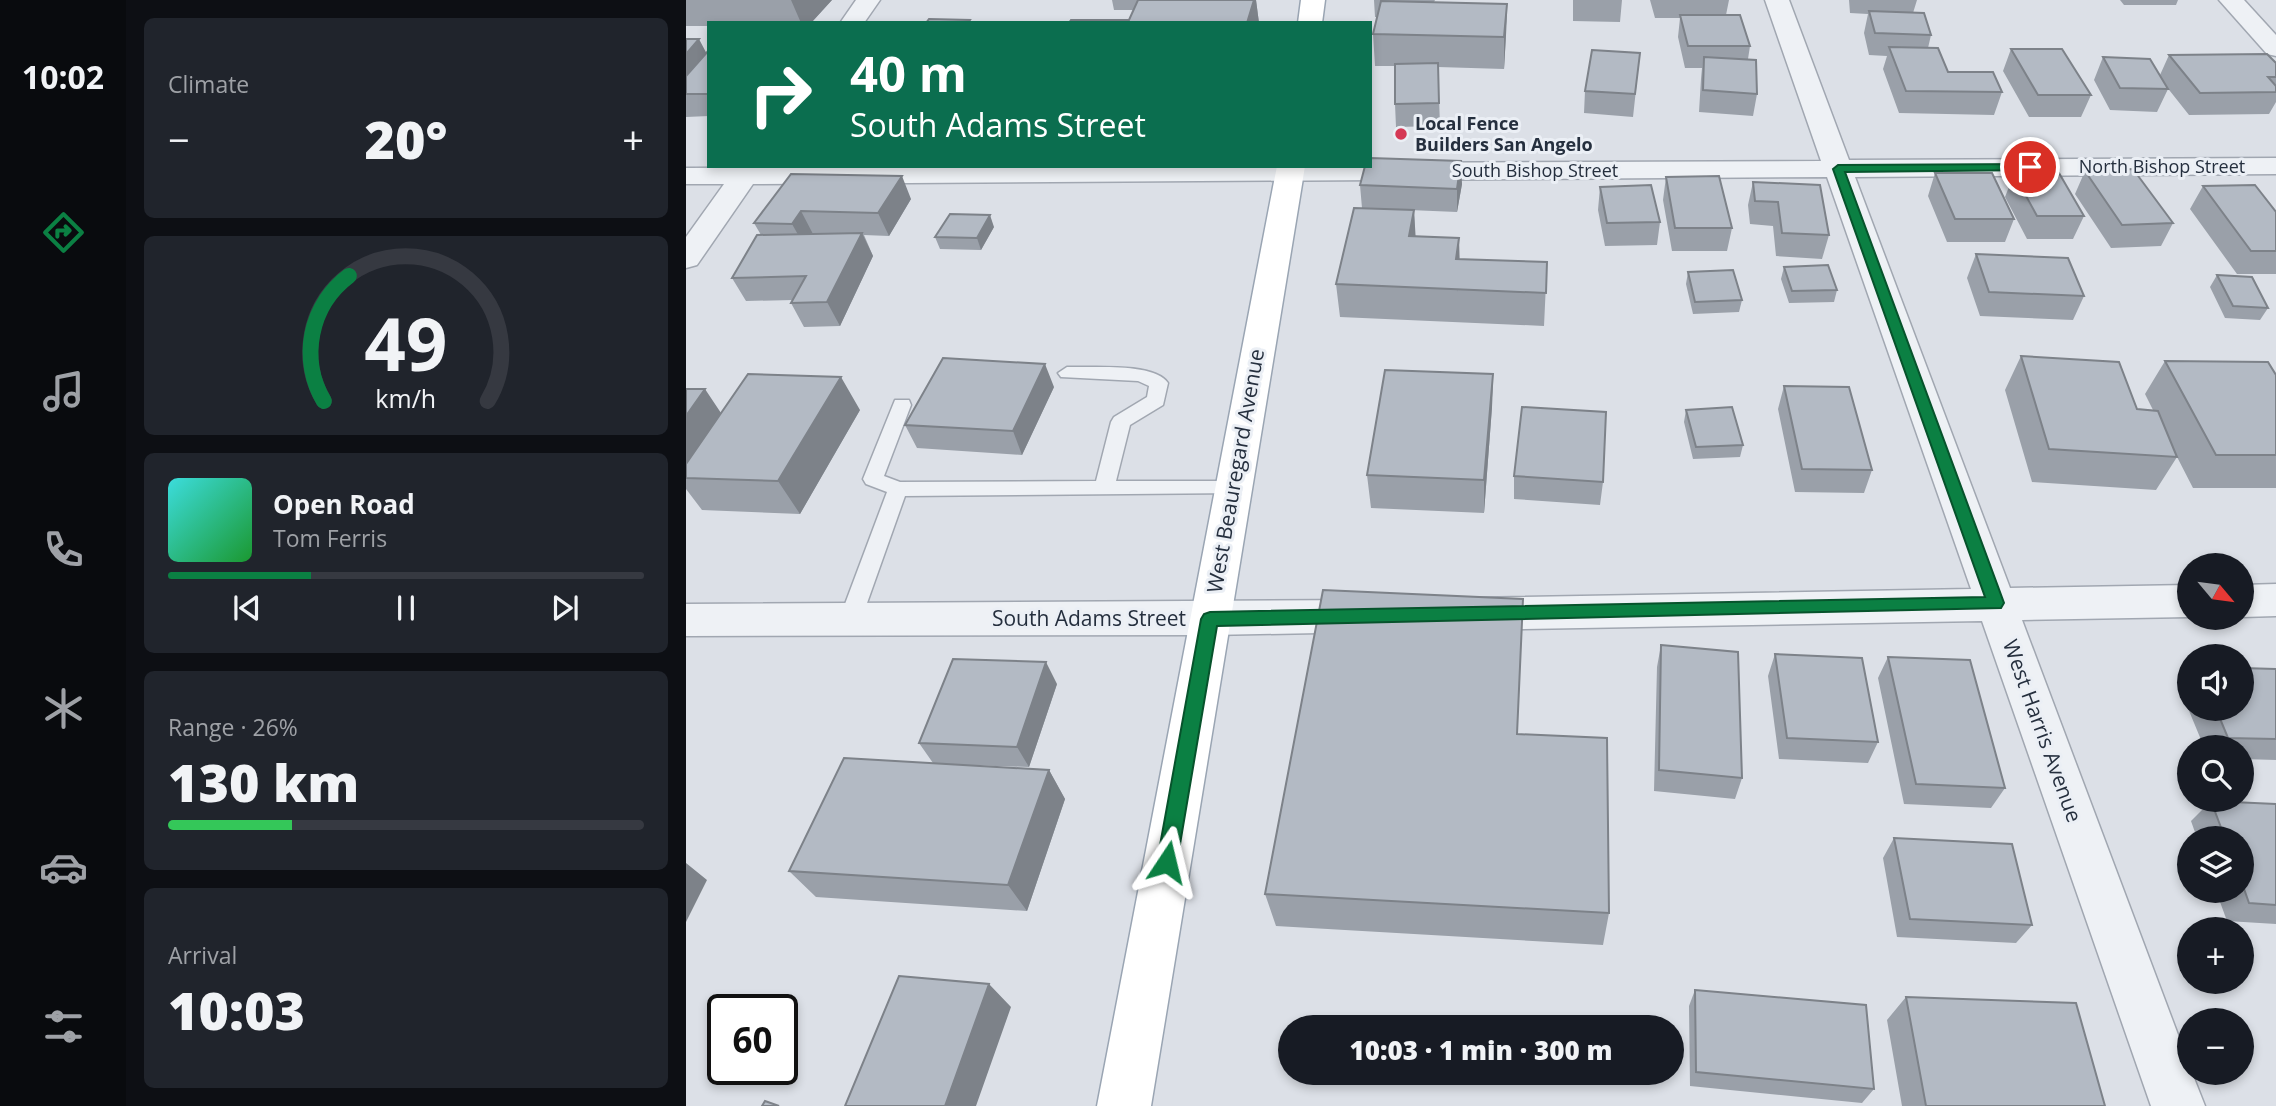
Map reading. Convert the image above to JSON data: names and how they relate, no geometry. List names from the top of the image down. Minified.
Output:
{"streets":{"main road":["West Beauregard Avenue"],"street":["North Bishop Street","South Bishop Street","South Adams Street","West Harris Avenue"]},"crossings":[["North Bishop Street","South Bishop Street"],["North Bishop Street","West Harris Avenue"],["South Bishop Street","West Beauregard Avenue"],["South Bishop Street","West Harris Avenue"],["West Beauregard Avenue","South Adams Street"],["South Adams Street","West Harris Avenue"]],"places":["Local Fence Builders San Angelo"],"north":"bottom right","page":{"tabs":"10:02","tile":["Climate",["Range · 26%","130 km"],["Arrival","10:03"]],"turn":["40 m","South Adams Street"],"heat":["−","20°","+"],"song":["Open Road","Tom Ferris"],"map_buttons":["+","−"],"limit":"60","trip":"10:03 · 1 min · 300 m","gauge":["49","km/h"]}}
